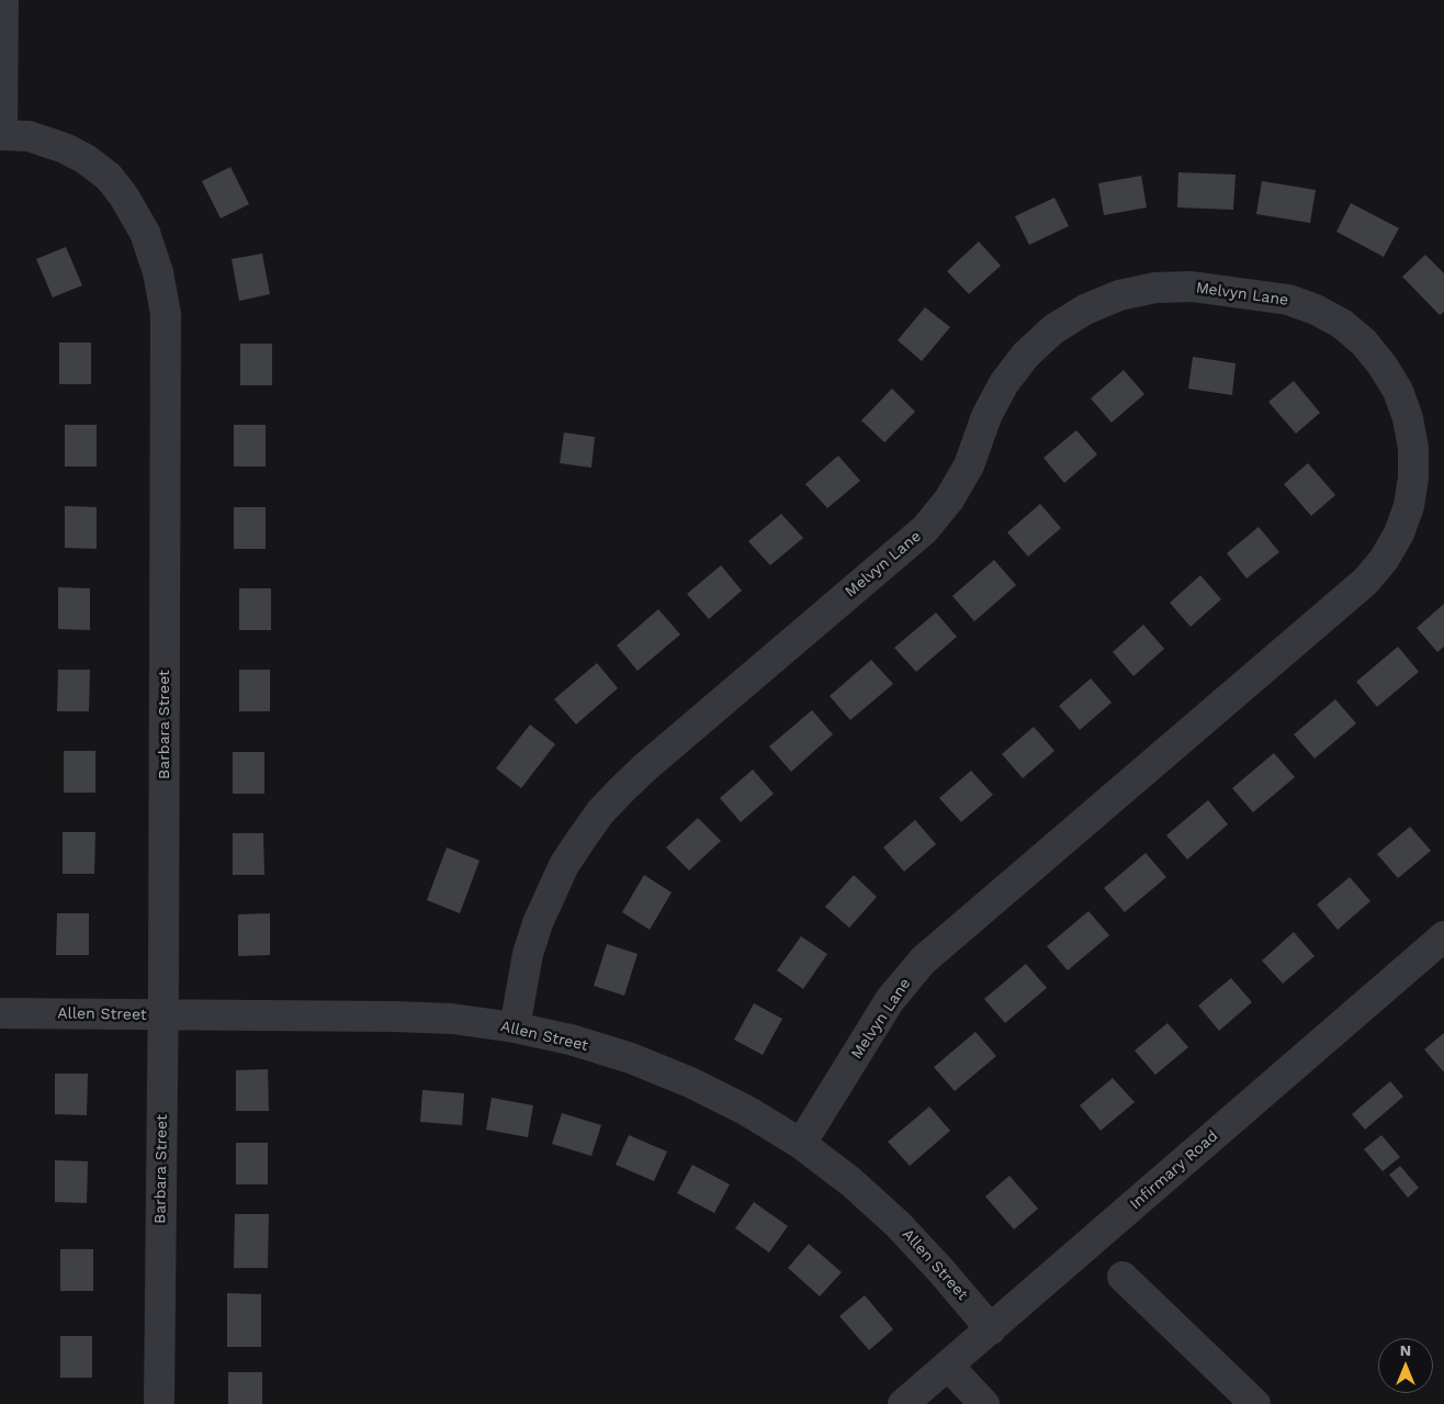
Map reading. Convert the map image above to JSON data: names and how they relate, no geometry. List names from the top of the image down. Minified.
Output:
{"streets":{"street":["Melvyn Lane","Barbara Street","Allen Street","Infirmary Road"]},"crossings":[["Melvyn Lane","Allen Street"],["Barbara Street","Allen Street"],["Allen Street","Infirmary Road"]],"north":"top"}
